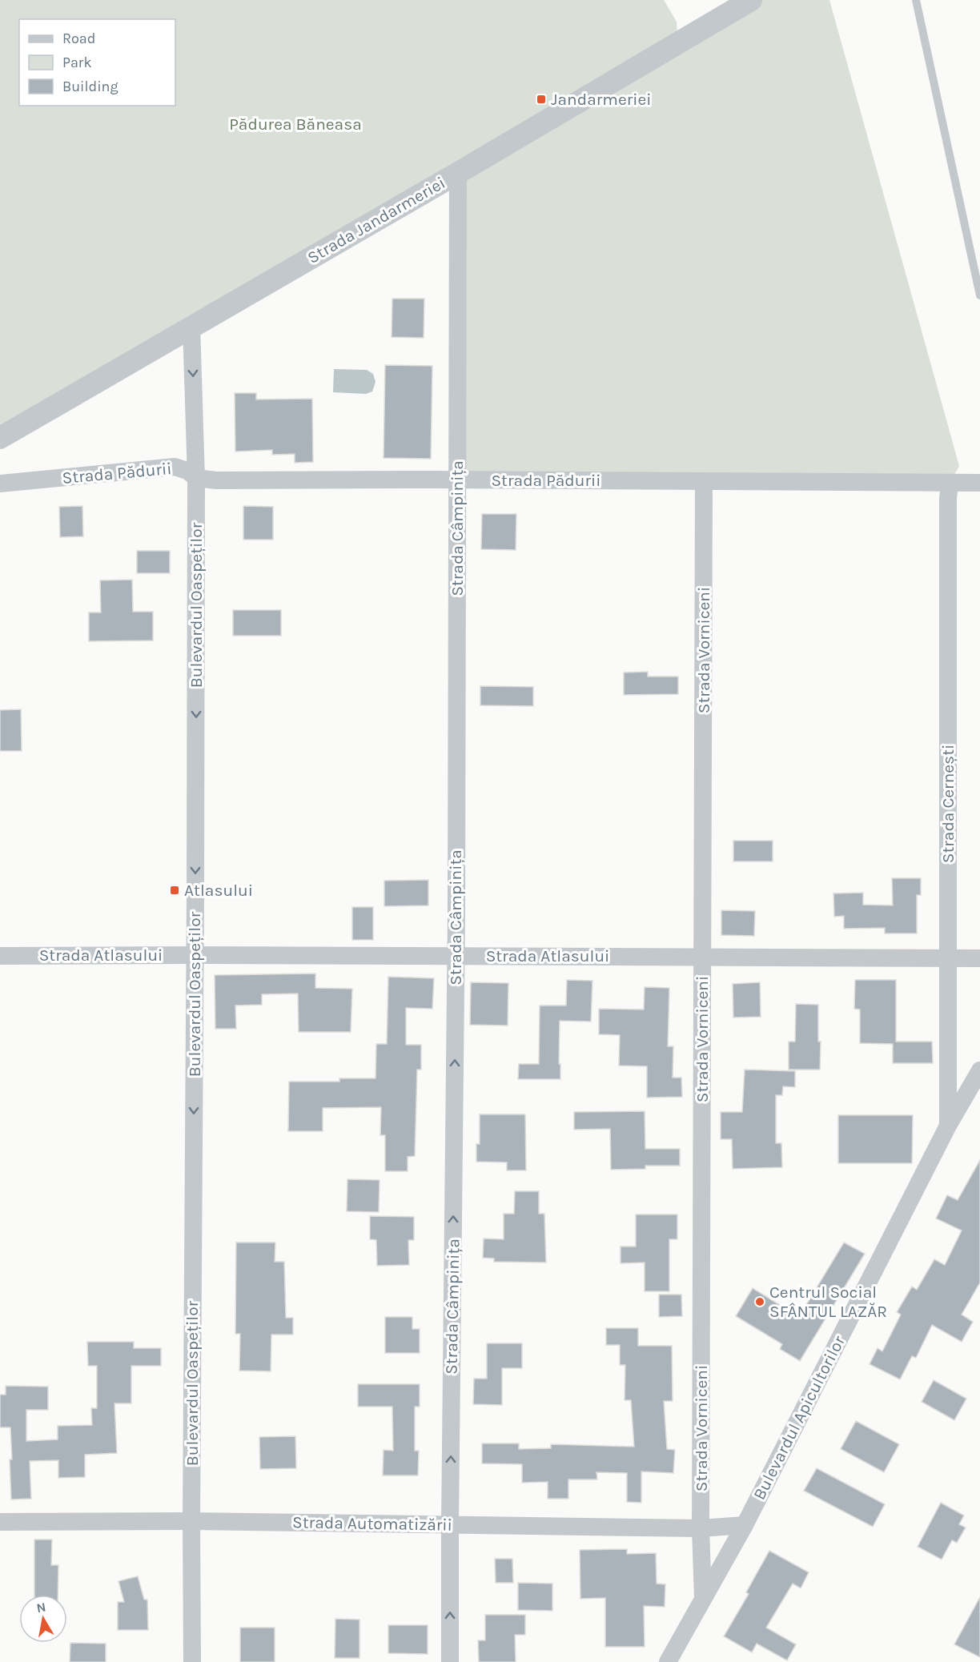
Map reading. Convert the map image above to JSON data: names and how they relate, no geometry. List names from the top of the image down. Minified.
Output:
{"streets":{"street":["Strada Jandarmeriei","Strada Pădurii","Strada Câmpinița","Bulevardul Oaspeților","Strada Vorniceni","Strada Cernești","Strada Atlasului","Bulevardul Apicultorilor","Strada Automatizării"]},"crossings":[["Strada Jandarmeriei","Strada Câmpinița"],["Strada Jandarmeriei","Bulevardul Oaspeților"],["Strada Pădurii","Strada Câmpinița"],["Strada Pădurii","Bulevardul Oaspeților"],["Strada Pădurii","Strada Vorniceni"],["Strada Pădurii","Strada Cernești"],["Strada Câmpinița","Strada Atlasului"],["Strada Câmpinița","Strada Automatizării"],["Bulevardul Oaspeților","Strada Atlasului"],["Bulevardul Oaspeților","Strada Automatizării"],["Strada Vorniceni","Strada Atlasului"],["Strada Vorniceni","Bulevardul Apicultorilor"],["Strada Vorniceni","Strada Automatizării"],["Strada Cernești","Strada Atlasului"],["Strada Cernești","Bulevardul Apicultorilor"],["Bulevardul Apicultorilor","Strada Automatizării"]],"one_way":["Strada Câmpinița","Bulevardul Oaspeților"],"parks":["Pădurea Băneasa"],"places":{"transit":["Jandarmeriei","Atlasului"],"other":["Centrul Social SFÂNTUL LAZĂR"]},"legend":["Road","Park","Building"],"north":"top"}
